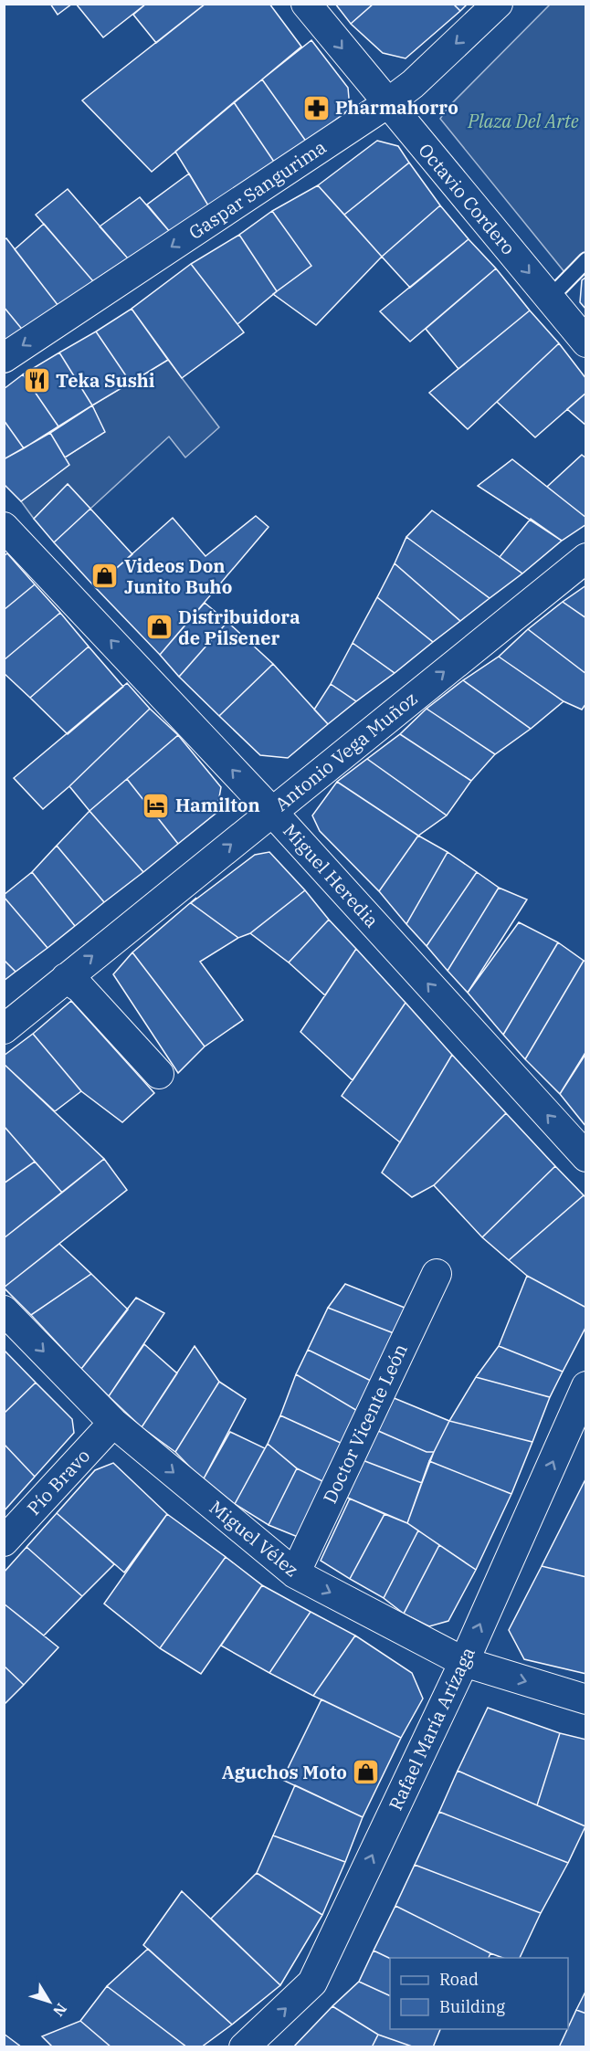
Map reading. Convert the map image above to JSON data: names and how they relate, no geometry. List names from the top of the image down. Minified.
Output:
{"streets":{"street":["Gaspar Sangurima","Octavio Cordero","Antonio Vega Muñoz","Miguel Heredia","Doctor Vicente León","Pío Bravo","Miguel Vélez","Rafael María Arízaga"]},"crossings":[["Gaspar Sangurima","Octavio Cordero"],["Antonio Vega Muñoz","Miguel Heredia"],["Doctor Vicente León","Miguel Vélez"],["Pío Bravo","Miguel Vélez"],["Miguel Vélez","Rafael María Arízaga"]],"one_way":["Gaspar Sangurima","Octavio Cordero","Antonio Vega Muñoz","Miguel Heredia","Miguel Vélez","Rafael María Arízaga"],"parks":["Plaza Del Arte"],"places":{"pharmacy":["Pharmahorro"],"restaurant":["Teka Sushi"],"shop":["Videos Don Junito Buho","Distribuidora de Pilsener","Aguchos Moto"],"hotel":["Hamilton"]},"legend":["Road","Building"],"north":"bottom right"}
